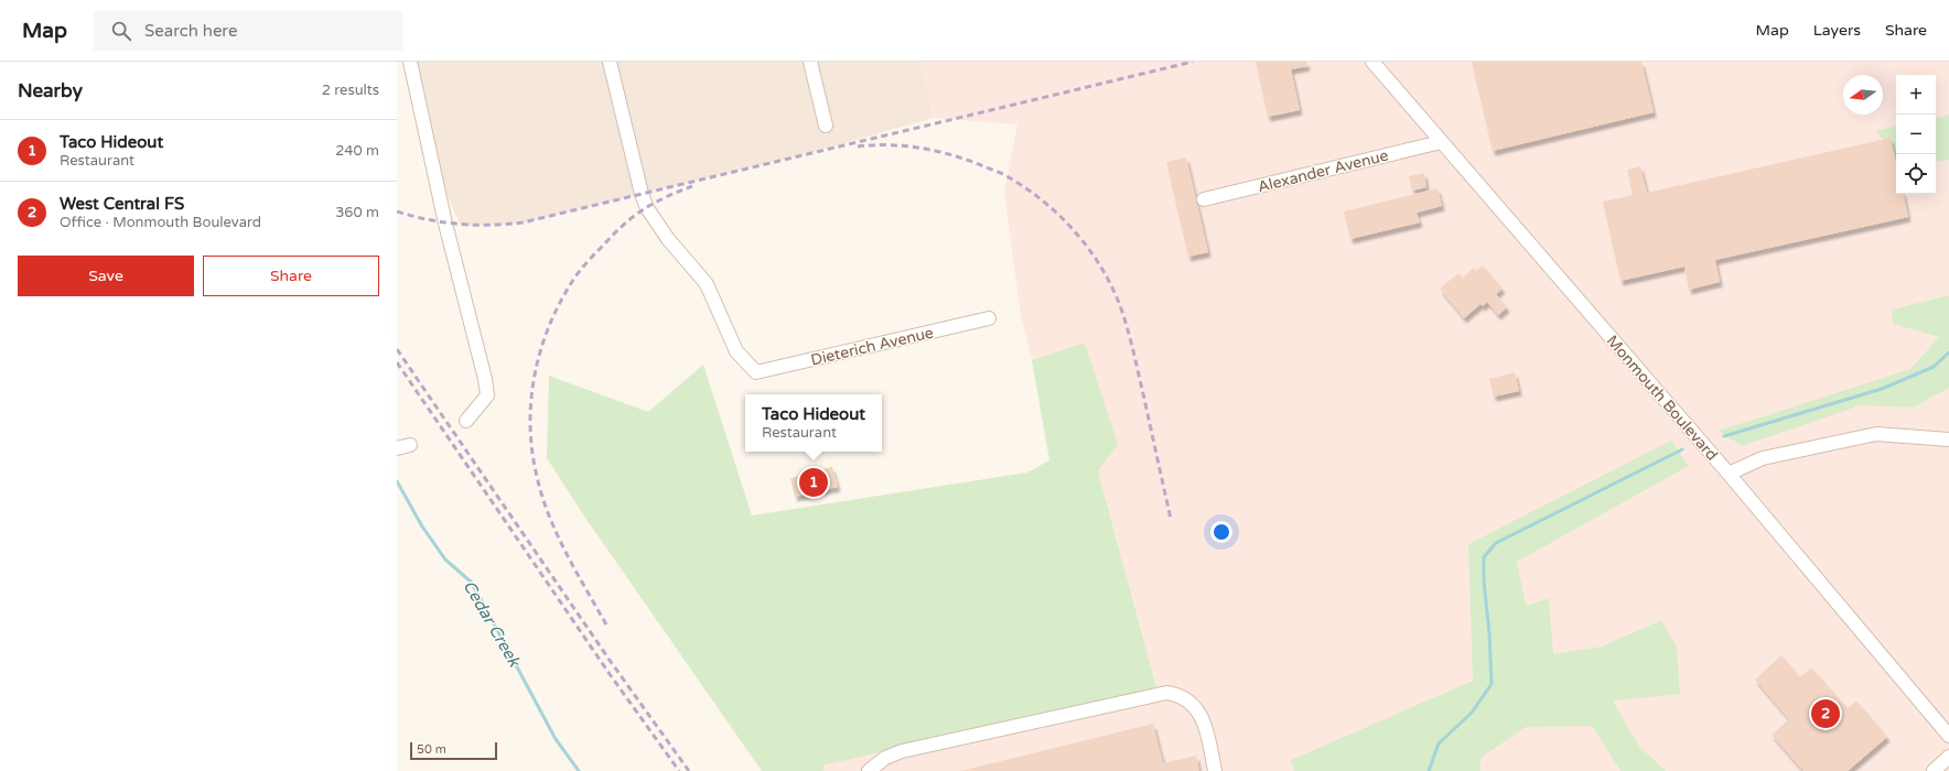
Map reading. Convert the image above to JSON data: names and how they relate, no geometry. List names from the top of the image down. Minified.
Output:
{"streets":{"street":["Alexander Avenue","Dieterich Avenue","Monmouth Boulevard"]},"crossings":[["Alexander Avenue","Monmouth Boulevard"]],"water":["Cedar Creek"],"scale_bar":"50 m","north":"left","page":{"header":"Map","search":"Search here","nav":["Map","Layers","Share"],"heading":["Nearby","2 results"],"map_buttons":["+","−"],"list":[{"mark":"1","name":"Taco Hideout","note":"Restaurant","value":"240 m"},{"mark":"2","name":"West Central FS","note":"Office · Monmouth Boulevard","value":"360 m"}],"buttons":["Save","Share"],"popup":["Taco Hideout","Restaurant"],"pins":["1","2"],"scale":"50 m"}}
